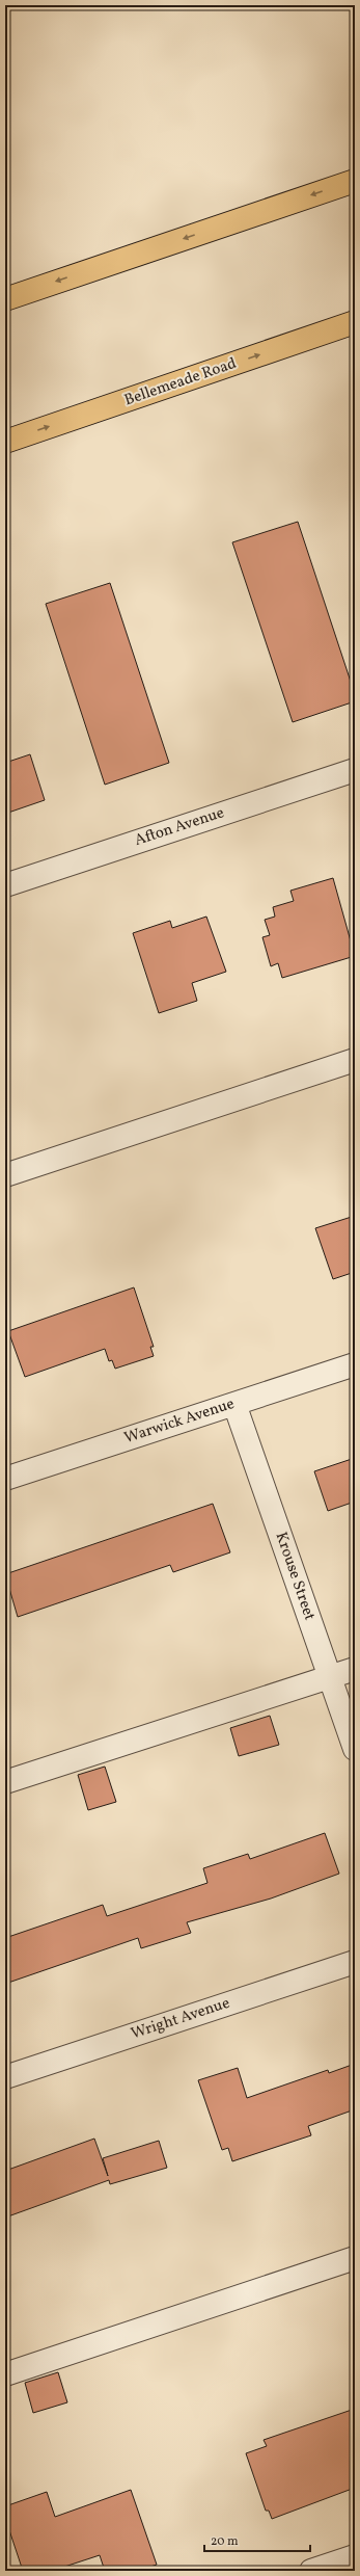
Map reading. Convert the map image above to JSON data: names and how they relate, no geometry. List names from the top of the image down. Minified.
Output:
{"streets":{"main road":["Bellemeade Road"],"street":["Afton Avenue","Warwick Avenue","Krouse Street","Wright Avenue"]},"crossings":[["Warwick Avenue","Krouse Street"]],"scale_bar":"20 m"}
